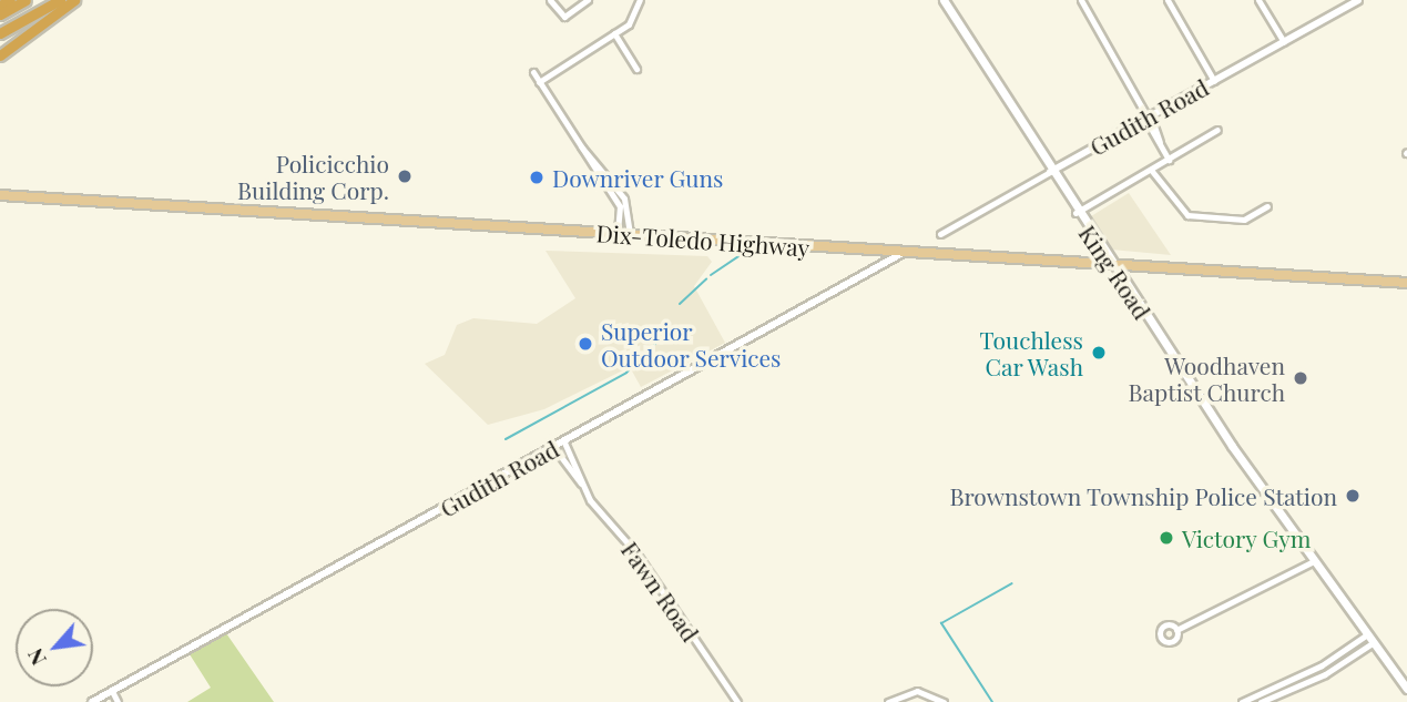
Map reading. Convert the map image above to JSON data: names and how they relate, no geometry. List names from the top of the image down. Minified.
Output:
{"streets":{"main road":["Dix-Toledo Highway","King Road"],"street":["Gudith Road","Fawn Road"]},"crossings":[["Gudith Road","Dix-Toledo Highway"],["Gudith Road","King Road"],["Gudith Road","Fawn Road"],["Dix-Toledo Highway","King Road"]],"places":["Policicchio Building Corp.","Downriver Guns","Superior Outdoor Services","Touchless Car Wash","Woodhaven Baptist Church","Brownstown Township Police Station","Victory Gym"],"north":"bottom left"}
